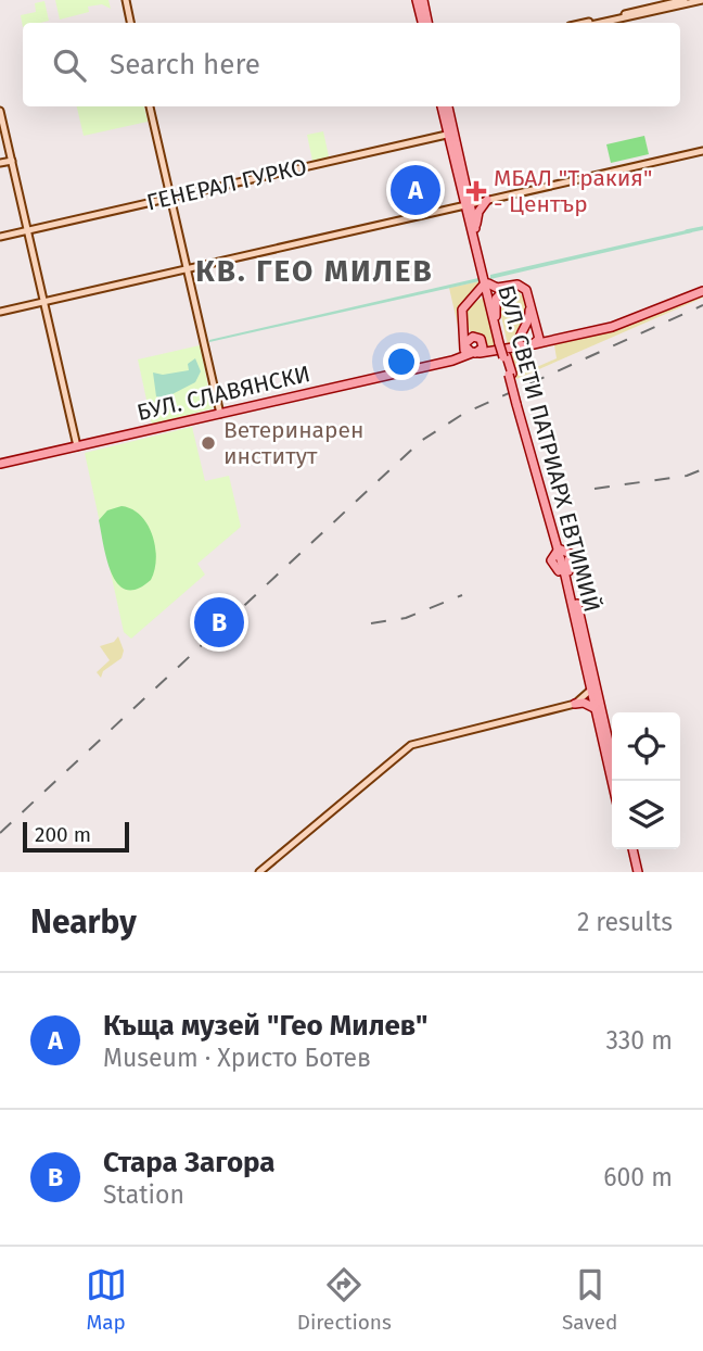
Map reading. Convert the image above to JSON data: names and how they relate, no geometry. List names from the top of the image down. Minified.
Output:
{"streets":{"main road":["БУЛ. СЛАВЯНСКИ","БУЛ. СВЕТИ ПАТРИАРХ ЕВТИМИЙ"],"street":["ГЕНЕРАЛ ГУРКО"]},"crossings":[["ГЕНЕРАЛ ГУРКО","БУЛ. СВЕТИ ПАТРИАРХ ЕВТИМИЙ"]],"districts":["КВ. ГЕО МИЛЕВ"],"places":{"health":["МБАЛ \"Тракия\" - Център"],"other":["Ветеринарен институт"]},"scale_bar":"200 m","page":{"search":"Search here","pins":["A","B"],"scale":"200 m","heading":["Nearby","2 results"],"list":[{"mark":"A","name":"Къща музей \"Гео Милев\"","note":"Museum · Христо Ботев","value":"330 m"},{"mark":"B","name":"Стара Загора","note":"Station","value":"600 m"}],"nav":["Map","Directions","Saved"]}}
